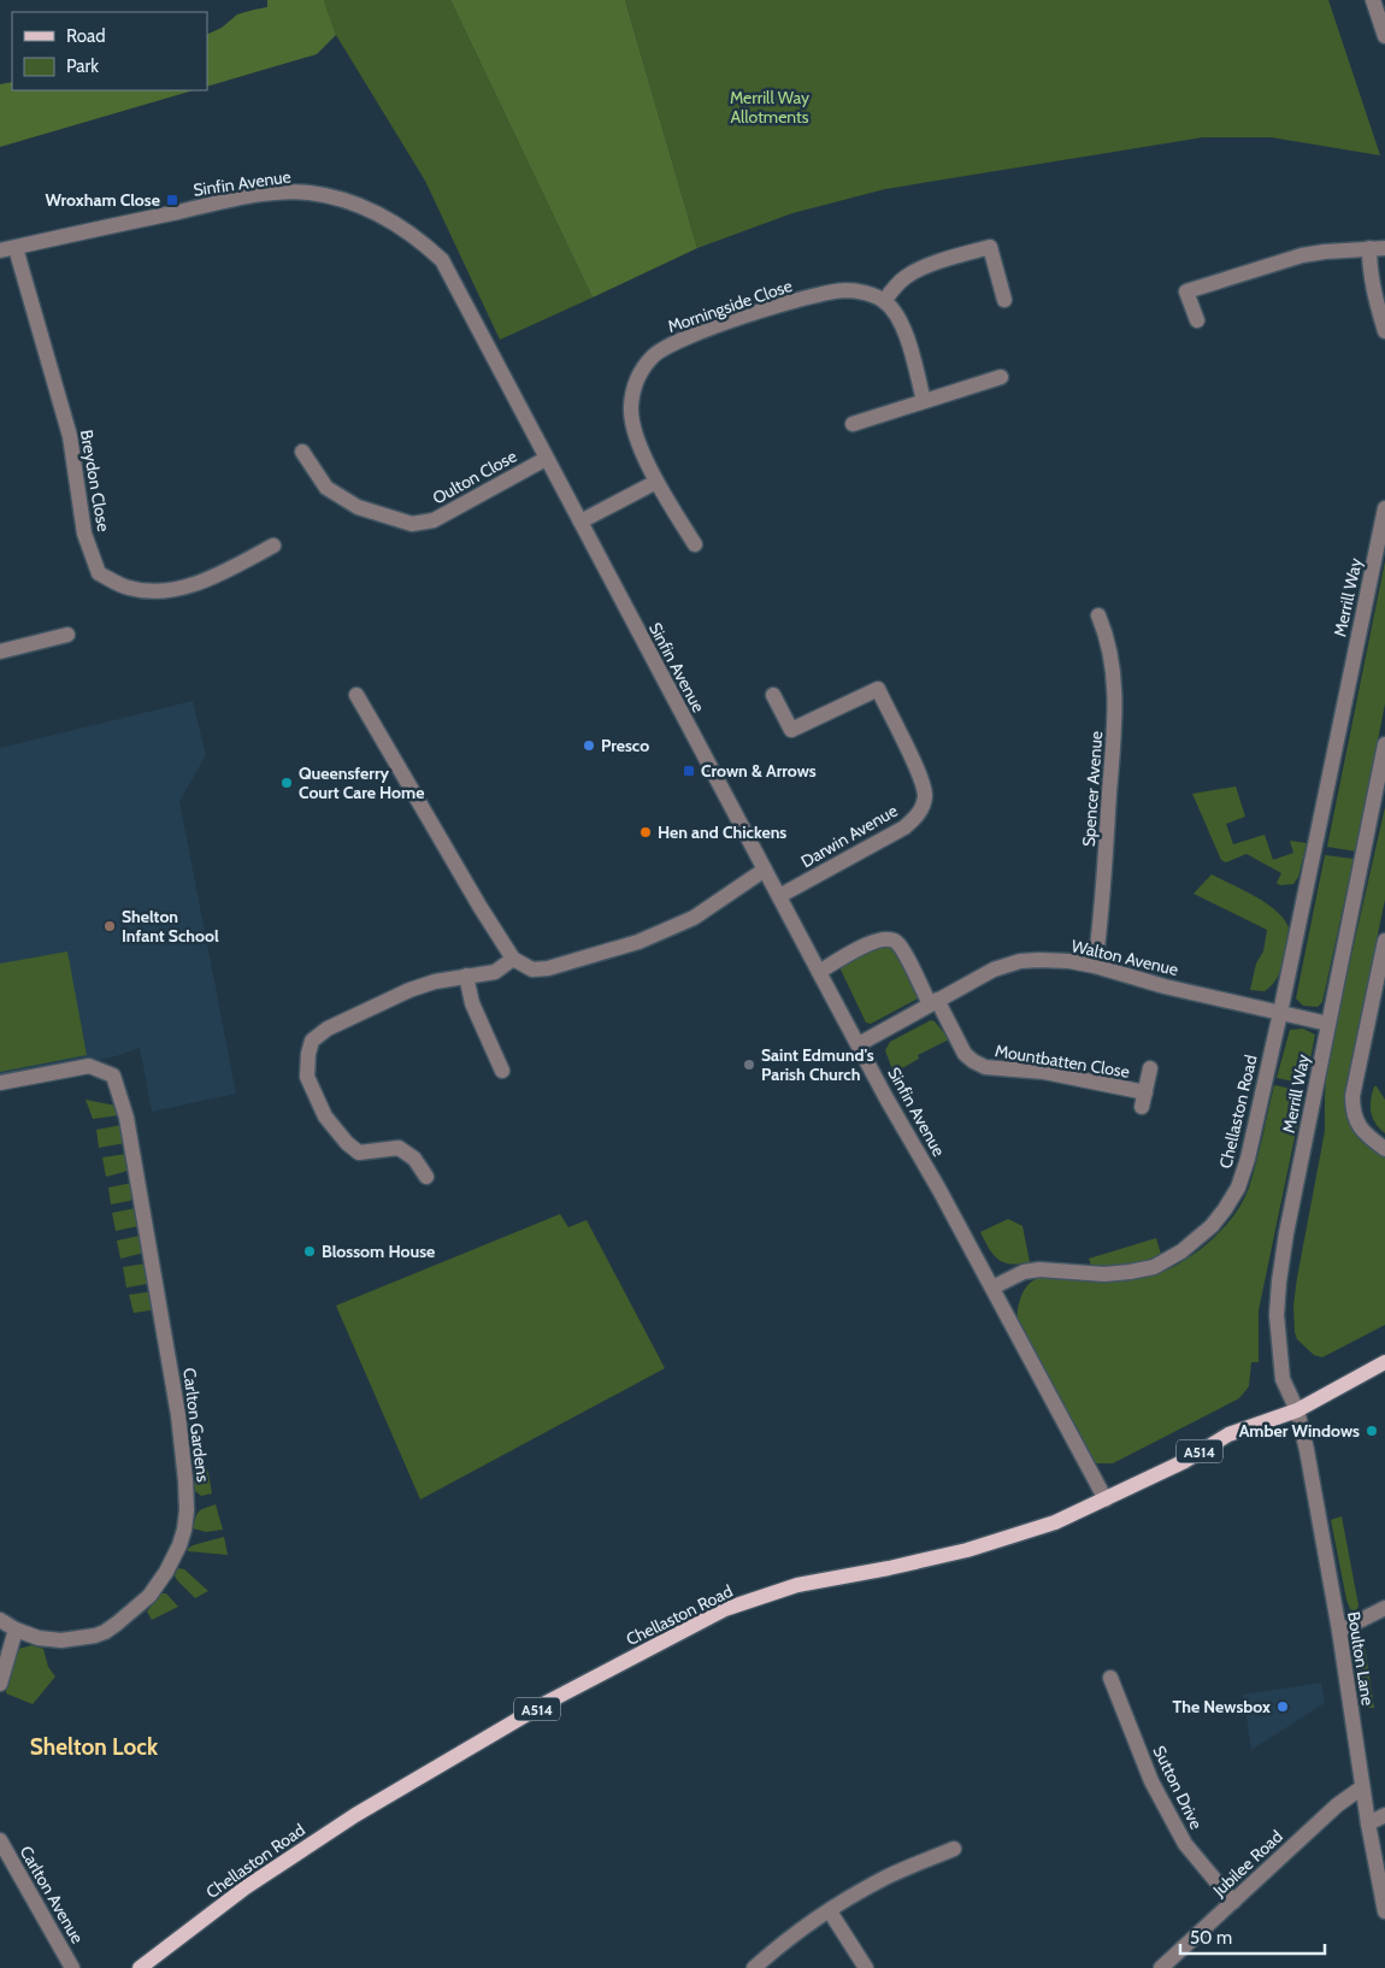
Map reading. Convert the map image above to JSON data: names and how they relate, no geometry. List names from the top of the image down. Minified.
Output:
{"streets":{"main road":["Chellaston Road","A514"],"street":["Sinfin Avenue","Morningside Close","Oulton Close","Breydon Close","Merrill Way","Spencer Avenue","Darwin Avenue","Walton Avenue","Mountbatten Close","Carlton Gardens","Boulton Lane","Sutton Drive","Jubilee Road","Carlton Avenue"]},"crossings":[["Sinfin Avenue","Oulton Close"],["Sinfin Avenue","Breydon Close"],["Sinfin Avenue","Darwin Avenue"],["Sinfin Avenue","Walton Avenue"],["Sinfin Avenue","Mountbatten Close"],["Sinfin Avenue","Chellaston Road"],["Merrill Way","Walton Avenue"],["Merrill Way","Chellaston Road"],["Merrill Way","Boulton Lane"],["Spencer Avenue","Walton Avenue"],["Walton Avenue","Mountbatten Close"],["Walton Avenue","Chellaston Road"],["Chellaston Road","Boulton Lane"],["Boulton Lane","Jubilee Road"],["Sutton Drive","Jubilee Road"]],"districts":["Shelton Lock"],"parks":["Merrill Way Allotments"],"places":{"transit":["Wroxham Close","Crown & Arrows"],"other":["Presco","Queensferry Court Care Home","Hen and Chickens","Shelton Infant School","Saint Edmund's Parish Church","Blossom House","Amber Windows","The Newsbox"]},"legend":["Road","Park"],"scale_bar":"50 m"}
